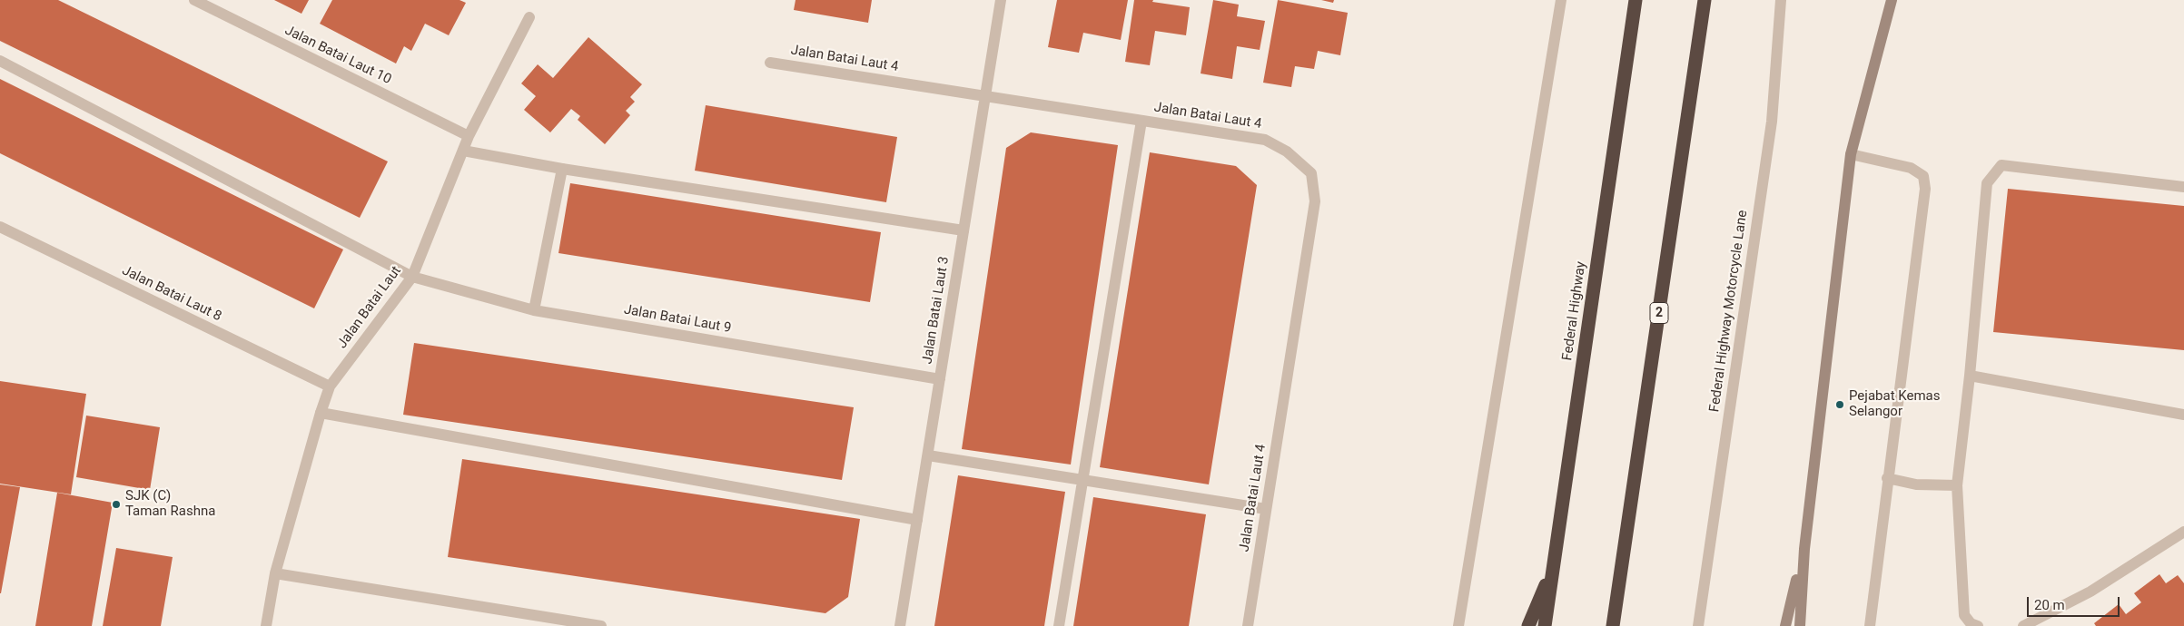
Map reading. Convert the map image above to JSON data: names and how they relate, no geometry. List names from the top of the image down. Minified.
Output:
{"streets":{"highway":["Federal Highway","2"],"street":["Jalan Batai Laut 10","Jalan Batai Laut 4","Jalan Batai Laut 8","Jalan Batai Laut","Jalan Batai Laut 3","Federal Highway Motorcycle Lane","Jalan Batai Laut 9"]},"crossings":[["Jalan Batai Laut 10","Jalan Batai Laut"],["Jalan Batai Laut 4","Jalan Batai Laut 3"],["Jalan Batai Laut 8","Jalan Batai Laut"],["Jalan Batai Laut","Jalan Batai Laut 9"],["Jalan Batai Laut 3","Jalan Batai Laut 9"]],"places":["Pejabat Kemas Selangor","SJK (C) Taman Rashna"],"scale_bar":"20 m"}
